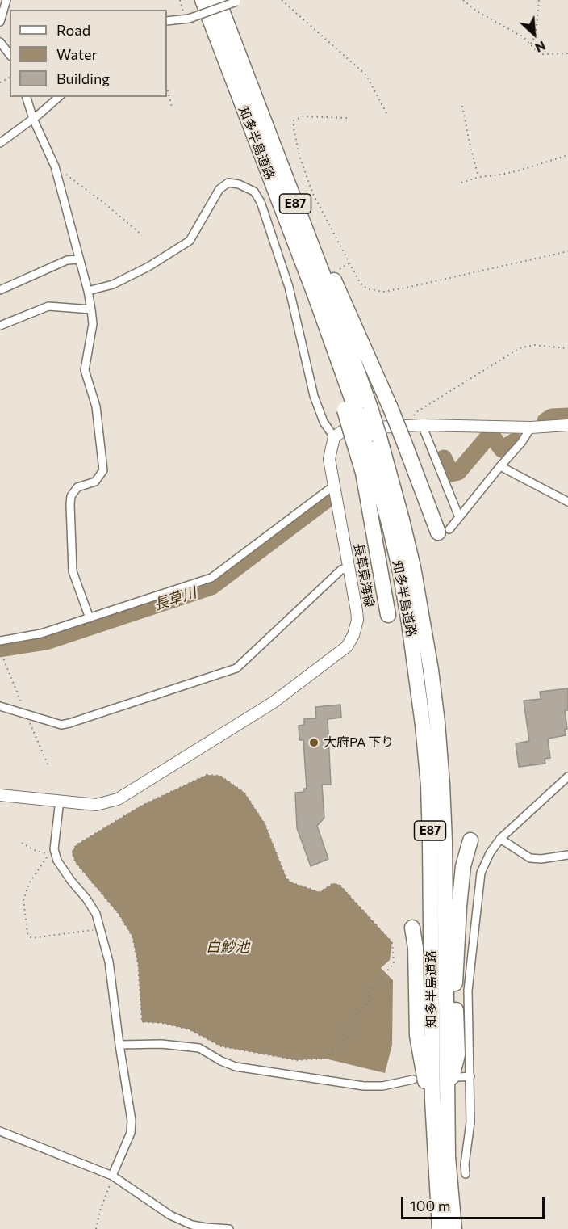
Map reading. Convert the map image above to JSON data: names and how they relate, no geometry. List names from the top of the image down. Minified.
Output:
{"streets":{"highway":["知多半島道路","E87"],"main road":["長草東海線"]},"water":["長草川","白魦池"],"places":["大府PA 下り"],"legend":["Road","Water","Building"],"scale_bar":"100 m","north":"bottom right"}
